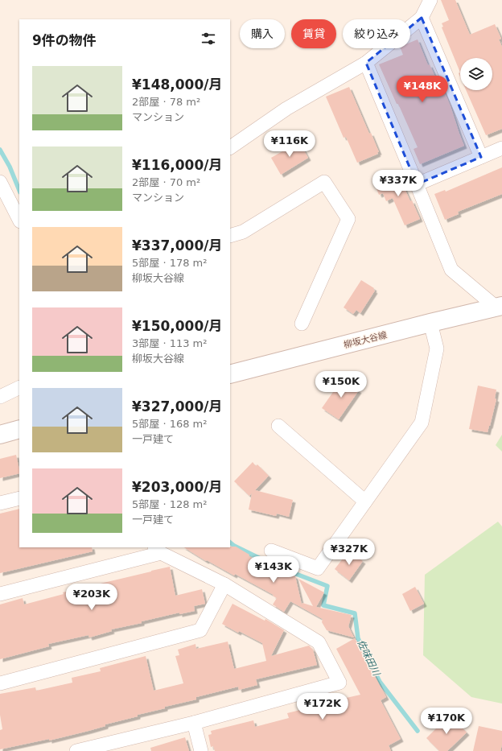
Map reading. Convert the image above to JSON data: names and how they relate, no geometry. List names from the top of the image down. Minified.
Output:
{"streets":{"street":["柳坂大谷線"]},"water":["佐味田川"],"page":{"chip":["購入","賃貸","絞り込み"],"heading":"9件の物件","list":[{"name":"¥148,000/月","note":"2部屋 · 78 m² · マンション"},{"name":"¥116,000/月","note":"2部屋 · 70 m² · マンション"},{"name":"¥337,000/月","note":"5部屋 · 178 m² · 柳坂大谷線"},{"name":"¥150,000/月","note":"3部屋 · 113 m² · 柳坂大谷線"},{"name":"¥327,000/月","note":"5部屋 · 168 m² · 一戸建て"},{"name":"¥203,000/月","note":"5部屋 · 128 m² · 一戸建て"}],"price":["¥148K","¥116K","¥337K","¥150K","¥327K","¥143K","¥203K","¥172K","¥170K"]}}
